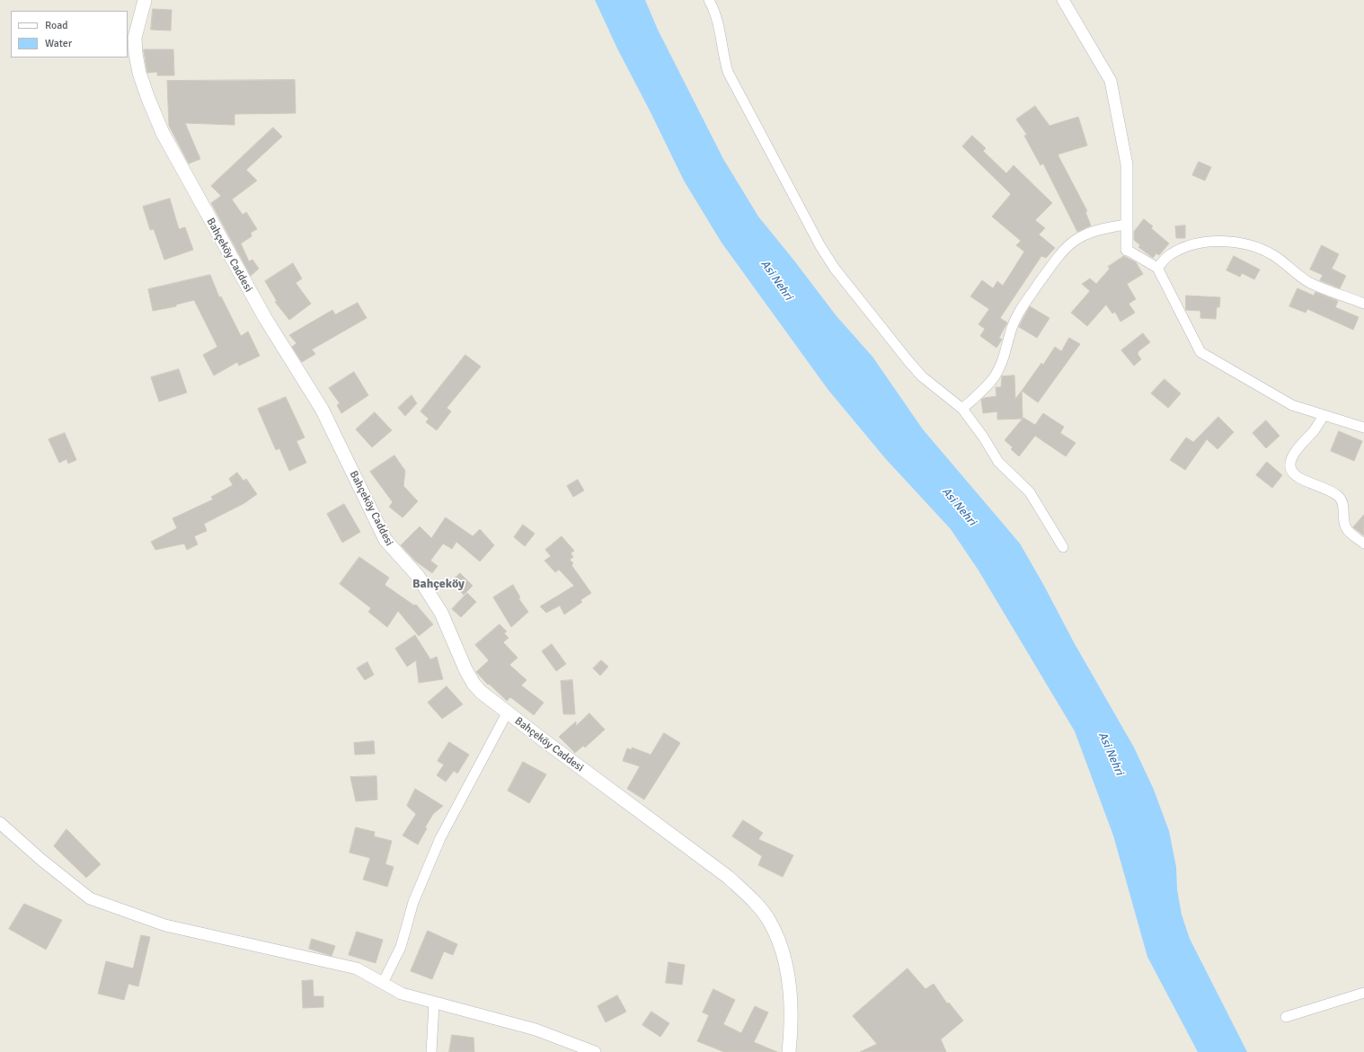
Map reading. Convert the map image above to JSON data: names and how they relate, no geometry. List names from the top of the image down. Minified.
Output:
{"streets":{"main road":["Bahçeköy Caddesi"]},"districts":["Bahçeköy"],"water":["Asi Nehri"],"legend":["Road","Water"]}
